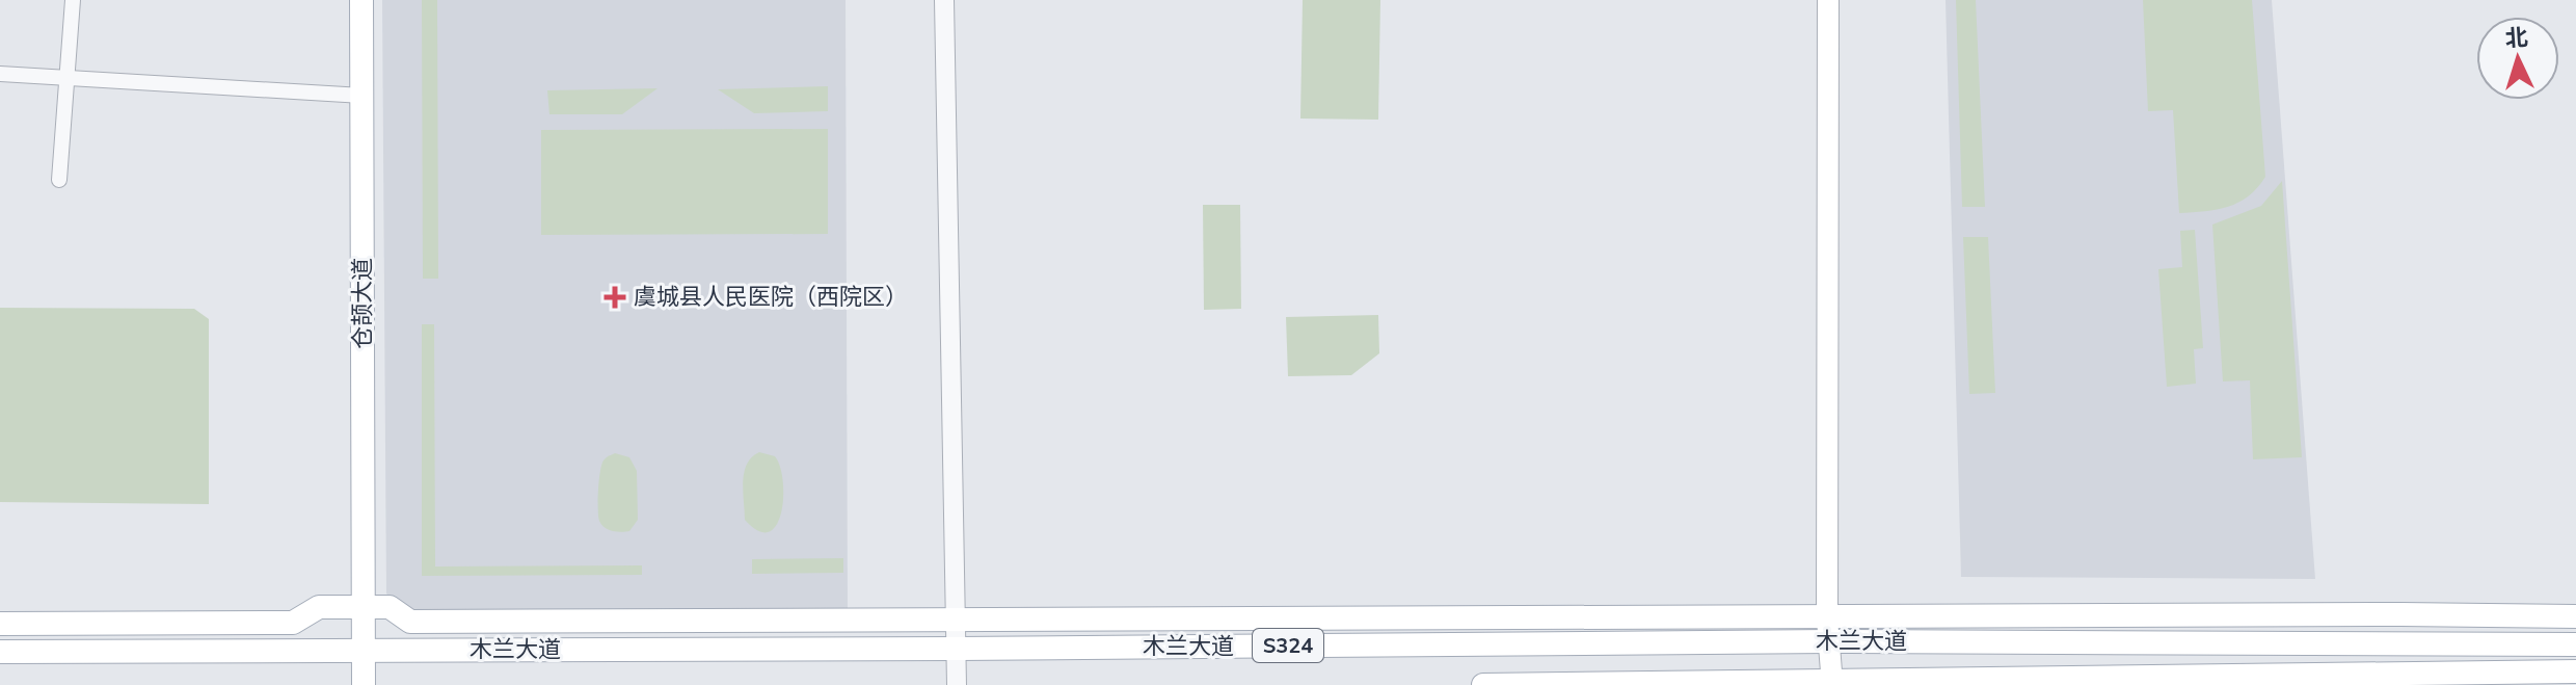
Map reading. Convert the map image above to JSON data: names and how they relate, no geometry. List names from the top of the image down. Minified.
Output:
{"streets":{"main road":["仓颉大道","木兰大道","S324"]},"crossings":[["仓颉大道","木兰大道"]],"places":{"health":["虞城县人民医院（西院区）"]},"north":"top"}
